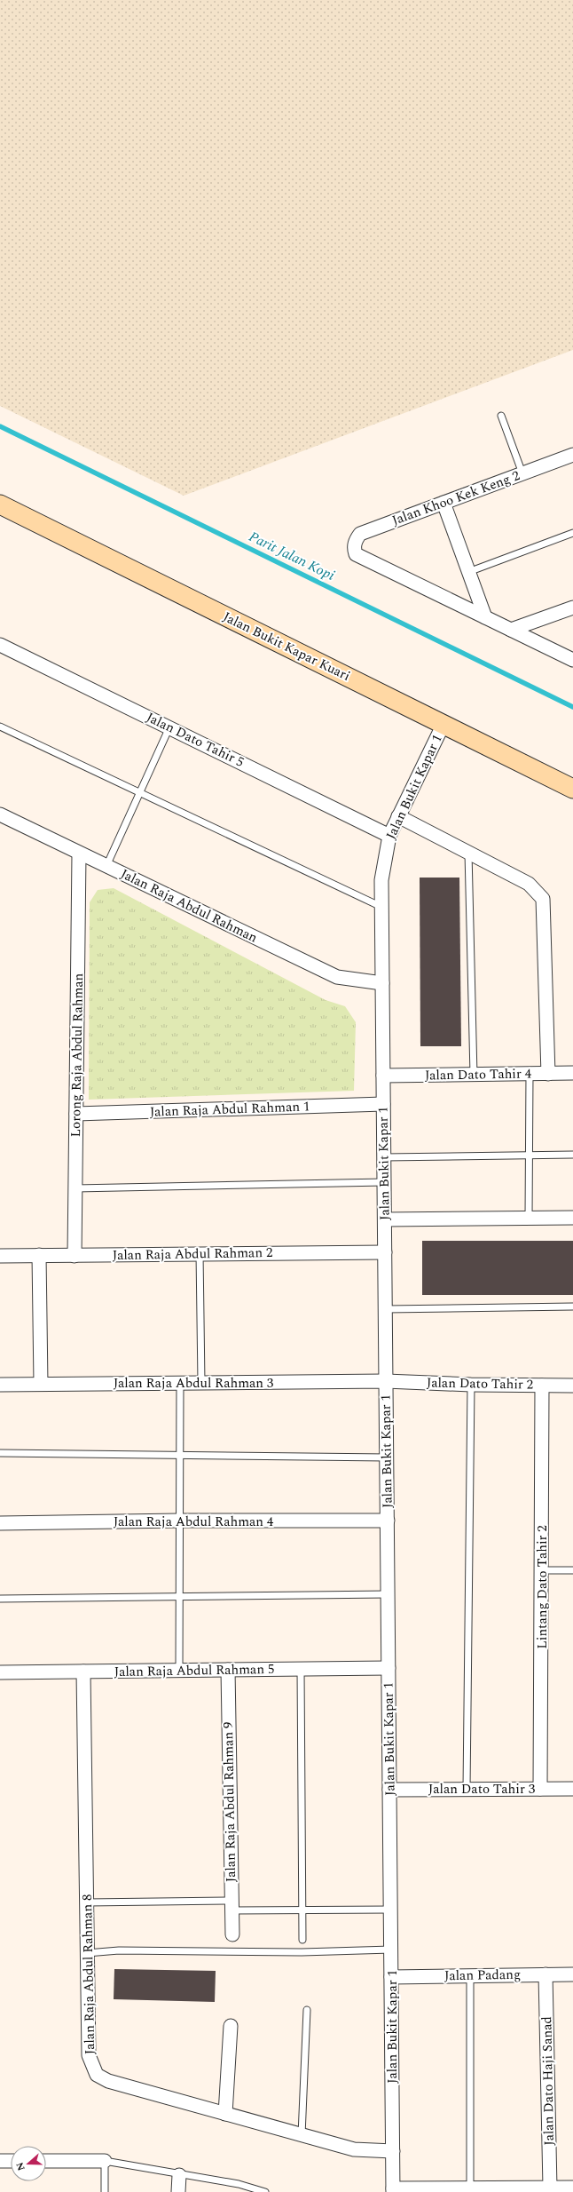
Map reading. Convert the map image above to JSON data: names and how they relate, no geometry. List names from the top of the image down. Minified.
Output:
{"streets":{"street":["Jalan Khoo Kek Keng 2","Jalan Bukit Kapar Kuari","Jalan Dato Tahir 5","Jalan Bukit Kapar 1","Jalan Raja Abdul Rahman","Lorong Raja Abdul Rahman","Jalan Dato Tahir 4","Jalan Raja Abdul Rahman 1","Jalan Raja Abdul Rahman 2","Jalan Raja Abdul Rahman 3","Jalan Dato Tahir 2","Jalan Raja Abdul Rahman 4","Lintang Dato Tahir 2","Jalan Raja Abdul Rahman 5","Jalan Dato Tahir 3","Jalan Raja Abdul Rahman 9","Jalan Raja Abdul Rahman 8","Jalan Padang","Jalan Dato Haji Sanad"]},"crossings":[["Jalan Bukit Kapar Kuari","Jalan Bukit Kapar 1"],["Jalan Dato Tahir 5","Jalan Bukit Kapar 1"],["Jalan Bukit Kapar 1","Jalan Raja Abdul Rahman"],["Jalan Bukit Kapar 1","Jalan Dato Tahir 4"],["Jalan Bukit Kapar 1","Jalan Raja Abdul Rahman 1"],["Jalan Bukit Kapar 1","Jalan Raja Abdul Rahman 2"],["Jalan Bukit Kapar 1","Jalan Raja Abdul Rahman 3"],["Jalan Bukit Kapar 1","Jalan Dato Tahir 2"],["Jalan Bukit Kapar 1","Jalan Raja Abdul Rahman 4"],["Jalan Bukit Kapar 1","Jalan Raja Abdul Rahman 5"],["Jalan Bukit Kapar 1","Jalan Dato Tahir 3"],["Jalan Bukit Kapar 1","Jalan Raja Abdul Rahman 8"],["Jalan Bukit Kapar 1","Jalan Padang"],["Jalan Raja Abdul Rahman","Lorong Raja Abdul Rahman"],["Lorong Raja Abdul Rahman","Jalan Raja Abdul Rahman 1"],["Lorong Raja Abdul Rahman","Jalan Raja Abdul Rahman 2"],["Jalan Raja Abdul Rahman 3","Jalan Dato Tahir 2"],["Jalan Dato Tahir 2","Lintang Dato Tahir 2"],["Lintang Dato Tahir 2","Jalan Dato Tahir 3"],["Jalan Raja Abdul Rahman 5","Jalan Raja Abdul Rahman 9"],["Jalan Raja Abdul Rahman 5","Jalan Raja Abdul Rahman 8"],["Jalan Padang","Jalan Dato Haji Sanad"]],"water":["Parit Jalan Kopi"],"north":"left"}
